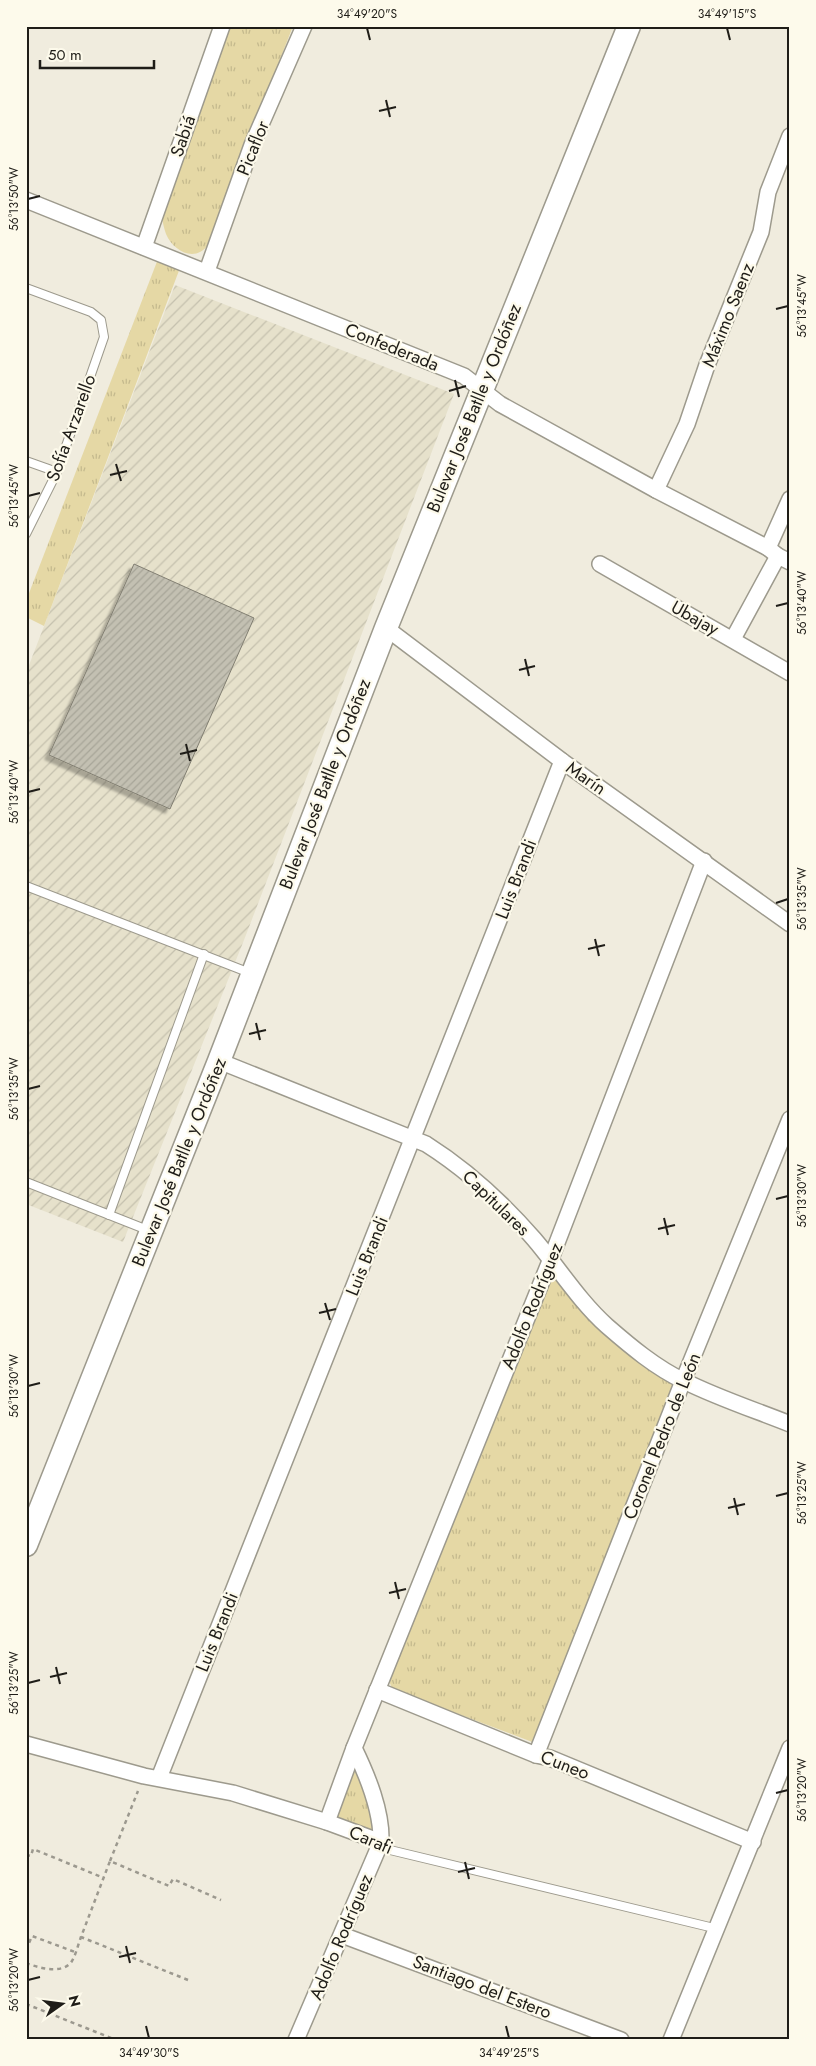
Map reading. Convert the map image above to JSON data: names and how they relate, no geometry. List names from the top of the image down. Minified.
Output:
{"streets":{"main road":["Bulevar José Batlle y Ordóñez"],"street":["Sabiá","Picaflor","Máximo Saenz","Confederada","Ubajay","Marín","Luis Brandi","Capitulares","Adolfo Rodríguez","Coronel Pedro de León","Cuneo","Carafi","Santiago del Estero"],"lane":["Sofía Arzarello"]},"crossings":[["Sabiá","Confederada"],["Picaflor","Confederada"],["Máximo Saenz","Confederada"],["Confederada","Bulevar José Batlle y Ordóñez"],["Bulevar José Batlle y Ordóñez","Marín"],["Bulevar José Batlle y Ordóñez","Capitulares"],["Marín","Luis Brandi"],["Marín","Adolfo Rodríguez"],["Luis Brandi","Capitulares"],["Luis Brandi","Carafi"],["Capitulares","Adolfo Rodríguez"],["Capitulares","Coronel Pedro de León"],["Adolfo Rodríguez","Cuneo"],["Adolfo Rodríguez","Carafi"],["Adolfo Rodríguez","Santiago del Estero"],["Coronel Pedro de León","Cuneo"]],"scale_bar":"50 m","north":"right","coordinates":["34°49'20\"S","34°49'15\"S","56°13'50\"W","56°13'45\"W","56°13'40\"W","56°13'35\"W","56°13'30\"W","56°13'25\"W","56°13'20\"W","34°49'30\"S","34°49'25\"S"]}
